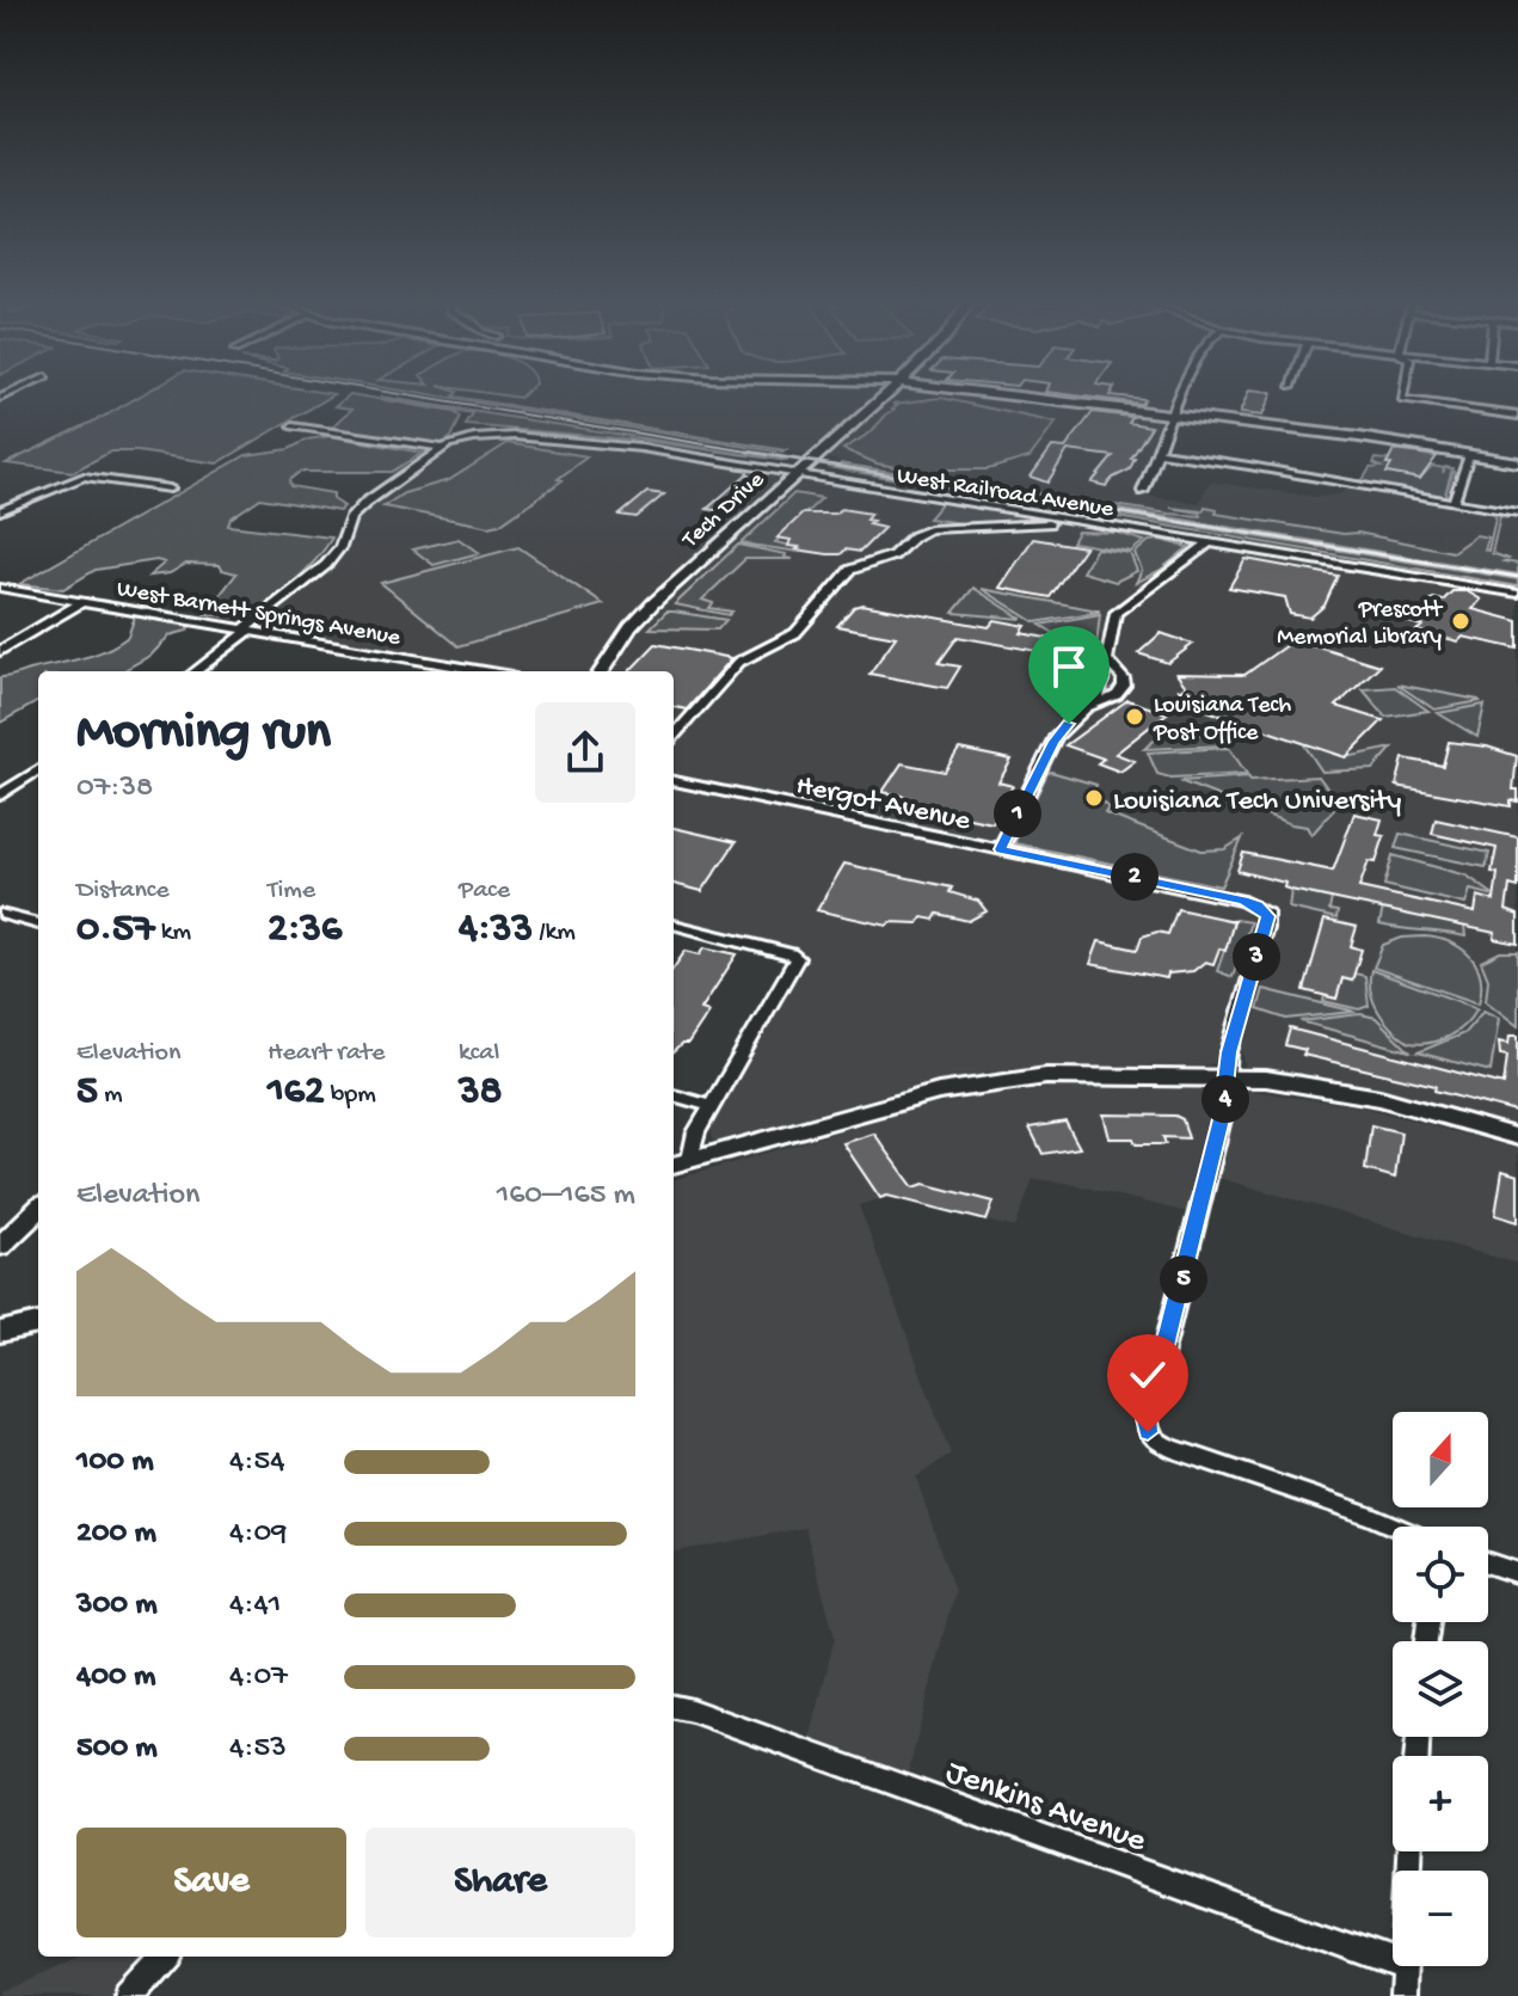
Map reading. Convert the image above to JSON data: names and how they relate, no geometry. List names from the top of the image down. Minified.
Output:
{"streets":{"main road":["Tech Drive"],"street":["West Railroad Avenue","West Barnett Springs Avenue","Hergot Avenue","Jenkins Avenue"]},"crossings":[["West Railroad Avenue","Tech Drive"]],"places":["Prescott Memorial Library","Louisiana Tech Post Office","Louisiana Tech University"],"north":"top","page":{"heading":["Morning run","07:38"],"pins":["1","2","3","4","5"],"stats":[["Distance","0.57 km"],["Time","2:36"],["Pace","4:33 /km"],["Elevation","5 m"],["Heart rate","162 bpm"],["kcal","38"]],"chart":["Elevation","160–165 m"],"map_buttons":["+","−"],"list":[{"name":"100 m","note":"4:54"},{"name":"200 m","note":"4:09"},{"name":"300 m","note":"4:41"},{"name":"400 m","note":"4:07"},{"name":"500 m","note":"4:53"}],"buttons":["Save","Share"]}}
